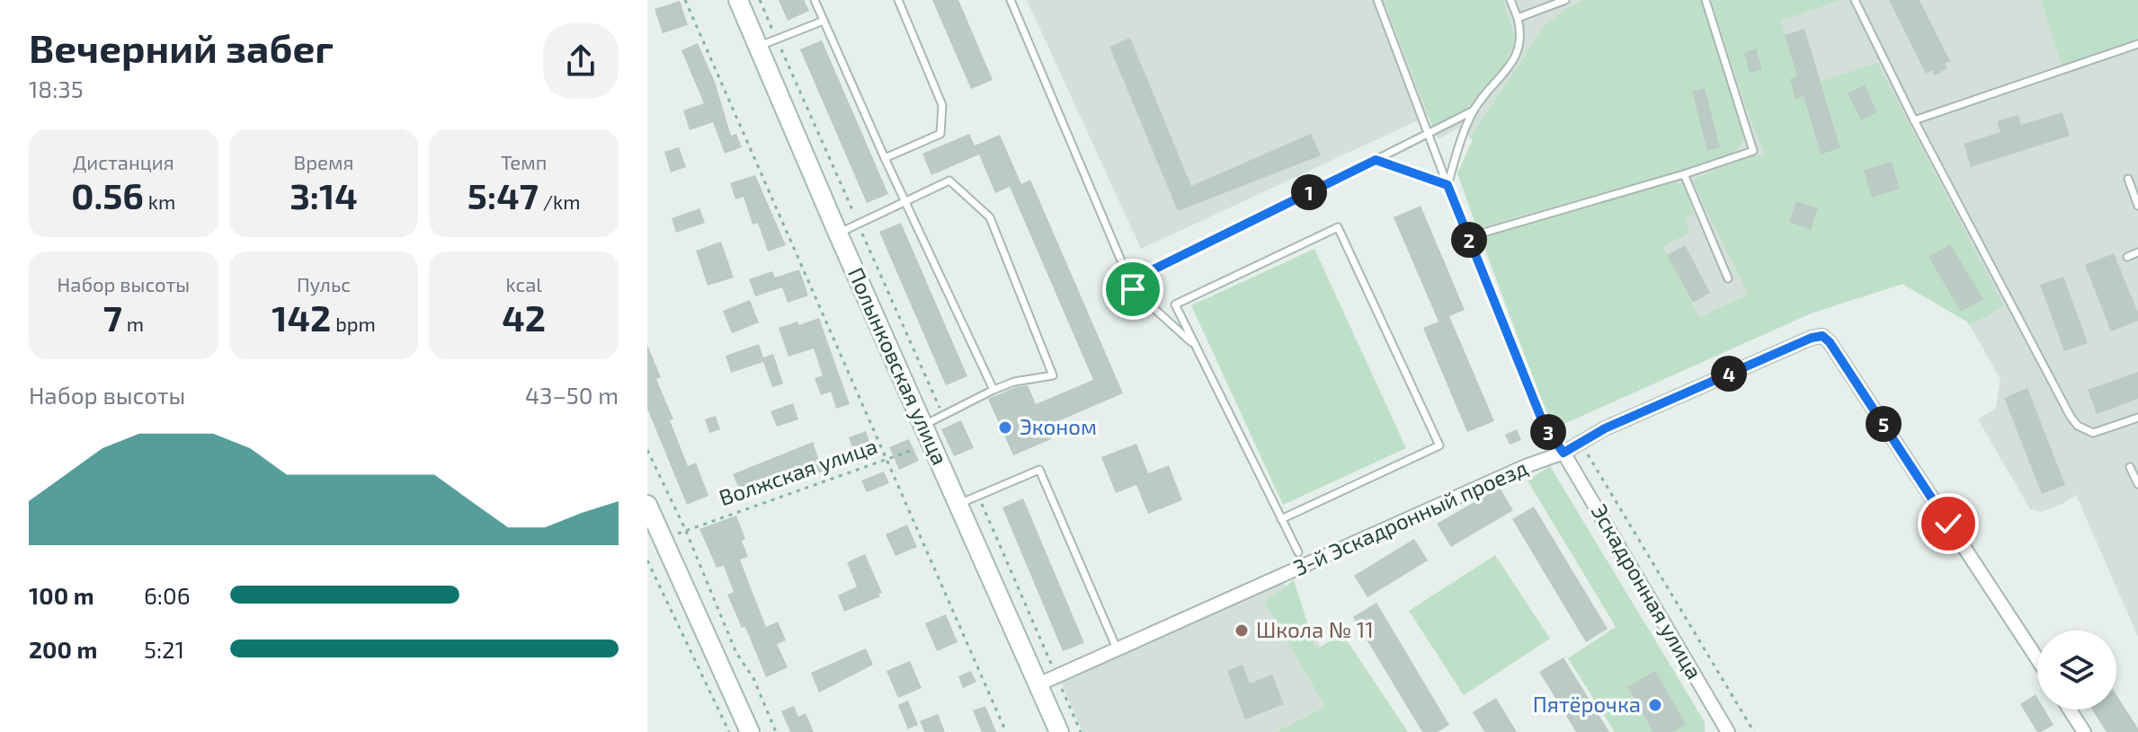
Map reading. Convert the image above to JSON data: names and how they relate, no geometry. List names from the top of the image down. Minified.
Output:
{"streets":{"street":["Полынковская улица","3-й Эскадронный проезд","Эскадронная улица"],"path":["Волжская улица"]},"crossings":[["Полынковская улица","Волжская улица"],["Полынковская улица","3-й Эскадронный проезд"],["3-й Эскадронный проезд","Эскадронная улица"]],"places":["Эконом","Школа № 11","Пятёрочка"],"page":{"heading":["Вечерний забег","18:35"],"stats":[["Дистанция","0.56 km"],["Время","3:14"],["Темп","5:47 /km"],["Набор высоты","7 m"],["Пульс","142 bpm"],["kcal","42"]],"pins":["1","2","4","5","3"],"chart":["Набор высоты","43–50 m"],"list":[{"name":"100 m","note":"6:06"},{"name":"200 m","note":"5:21"}]}}
